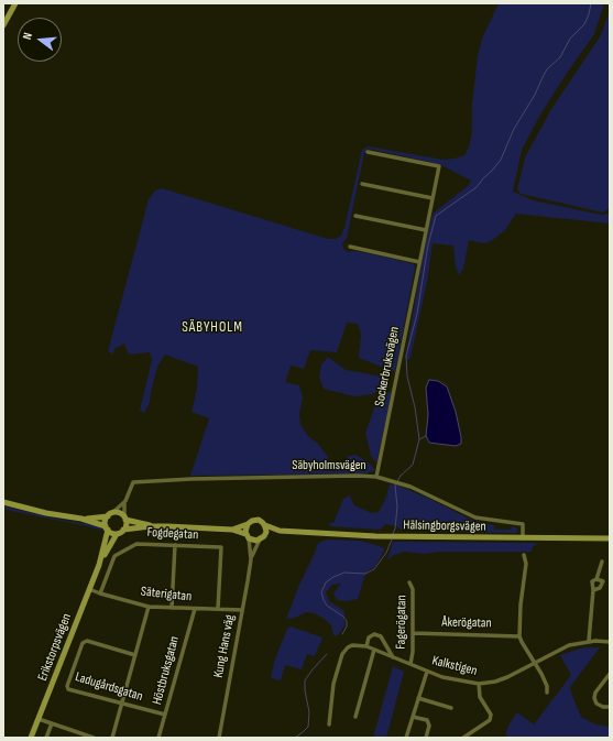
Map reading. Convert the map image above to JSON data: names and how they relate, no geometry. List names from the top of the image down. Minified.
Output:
{"streets":{"main road":["Hälsingborgsvägen","Erikstorpsvägen"],"street":["Sockerbruksvägen","Säbyholmsvägen","Fogdegatan","Säterigatan","Fagerögatan","Åkerögatan","Kung Hans väg","Kalkstigen","Höstbruksgatan","Ladugårdsgatan"]},"crossings":[["Sockerbruksvägen","Säbyholmsvägen"],["Säbyholmsvägen","Hälsingborgsvägen"],["Säbyholmsvägen","Erikstorpsvägen"],["Hälsingborgsvägen","Kung Hans väg"],["Fogdegatan","Säterigatan"],["Säterigatan","Kung Hans väg"],["Säterigatan","Erikstorpsvägen"],["Säterigatan","Höstbruksgatan"],["Fagerögatan","Åkerögatan"],["Fagerögatan","Kalkstigen"],["Höstbruksgatan","Ladugårdsgatan"]],"districts":["SÄBYHOLM"],"north":"left"}
